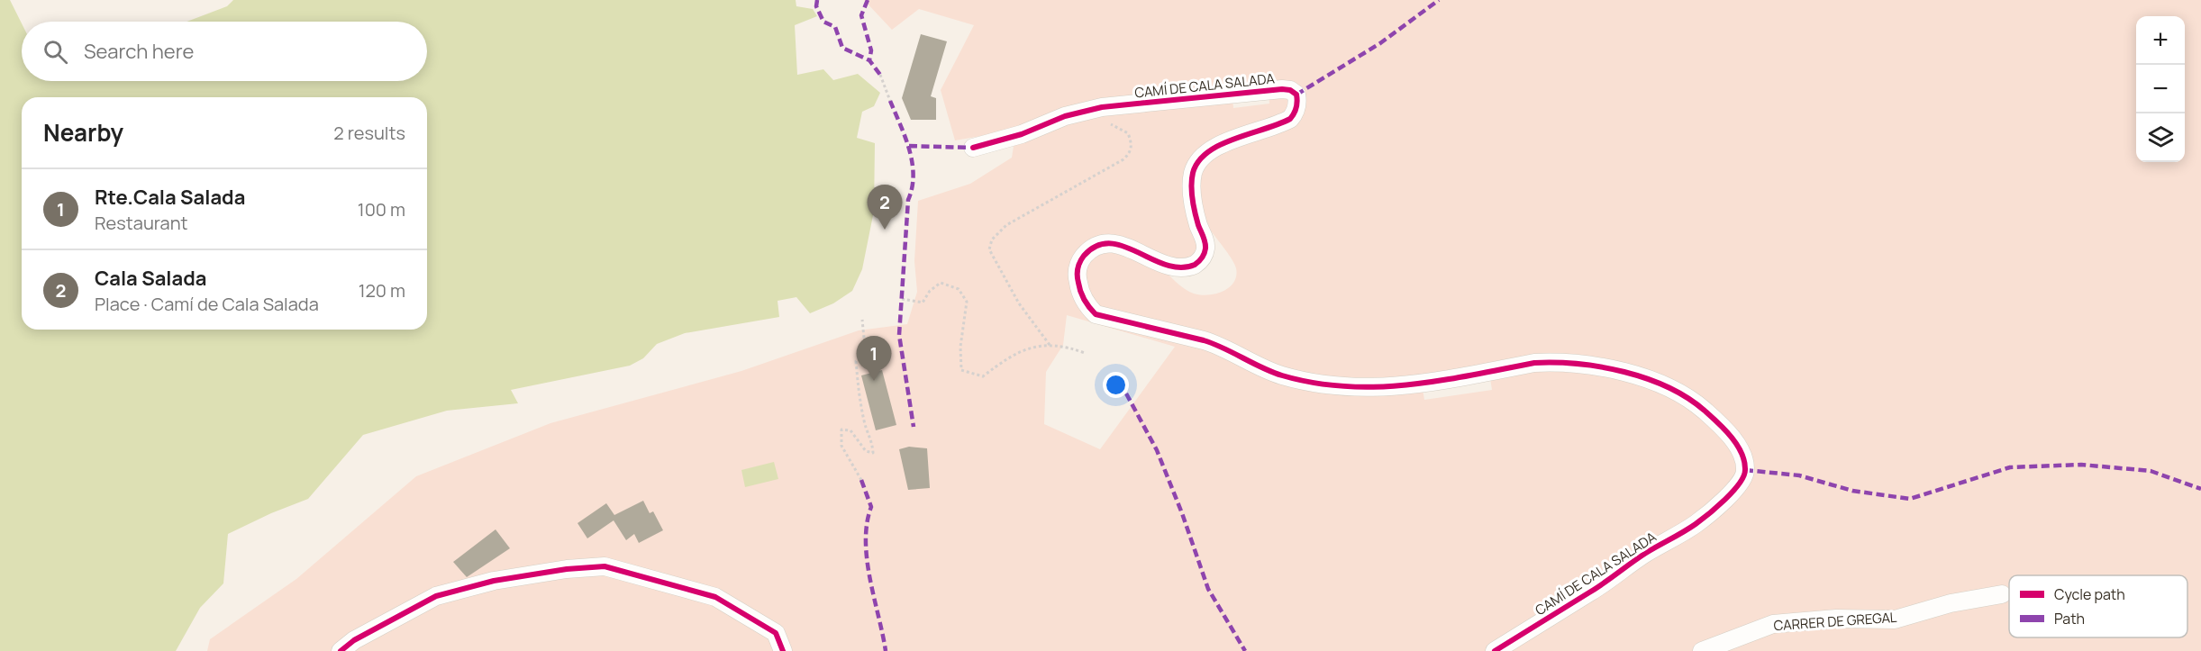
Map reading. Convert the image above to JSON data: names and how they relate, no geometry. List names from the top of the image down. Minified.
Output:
{"streets":{"street":["CAMÍ DE CALA SALADA","CARRER DE GREGAL"]},"legend":["Cycle path","Path"],"page":{"map_buttons":["+","−"],"search":"Search here","heading":["Nearby","2 results"],"list":[{"mark":"1","name":"Rte.Cala Salada","note":"Restaurant","value":"100 m"},{"mark":"2","name":"Cala Salada","note":"Place · Camí de Cala Salada","value":"120 m"}],"pins":["2","1"]}}
